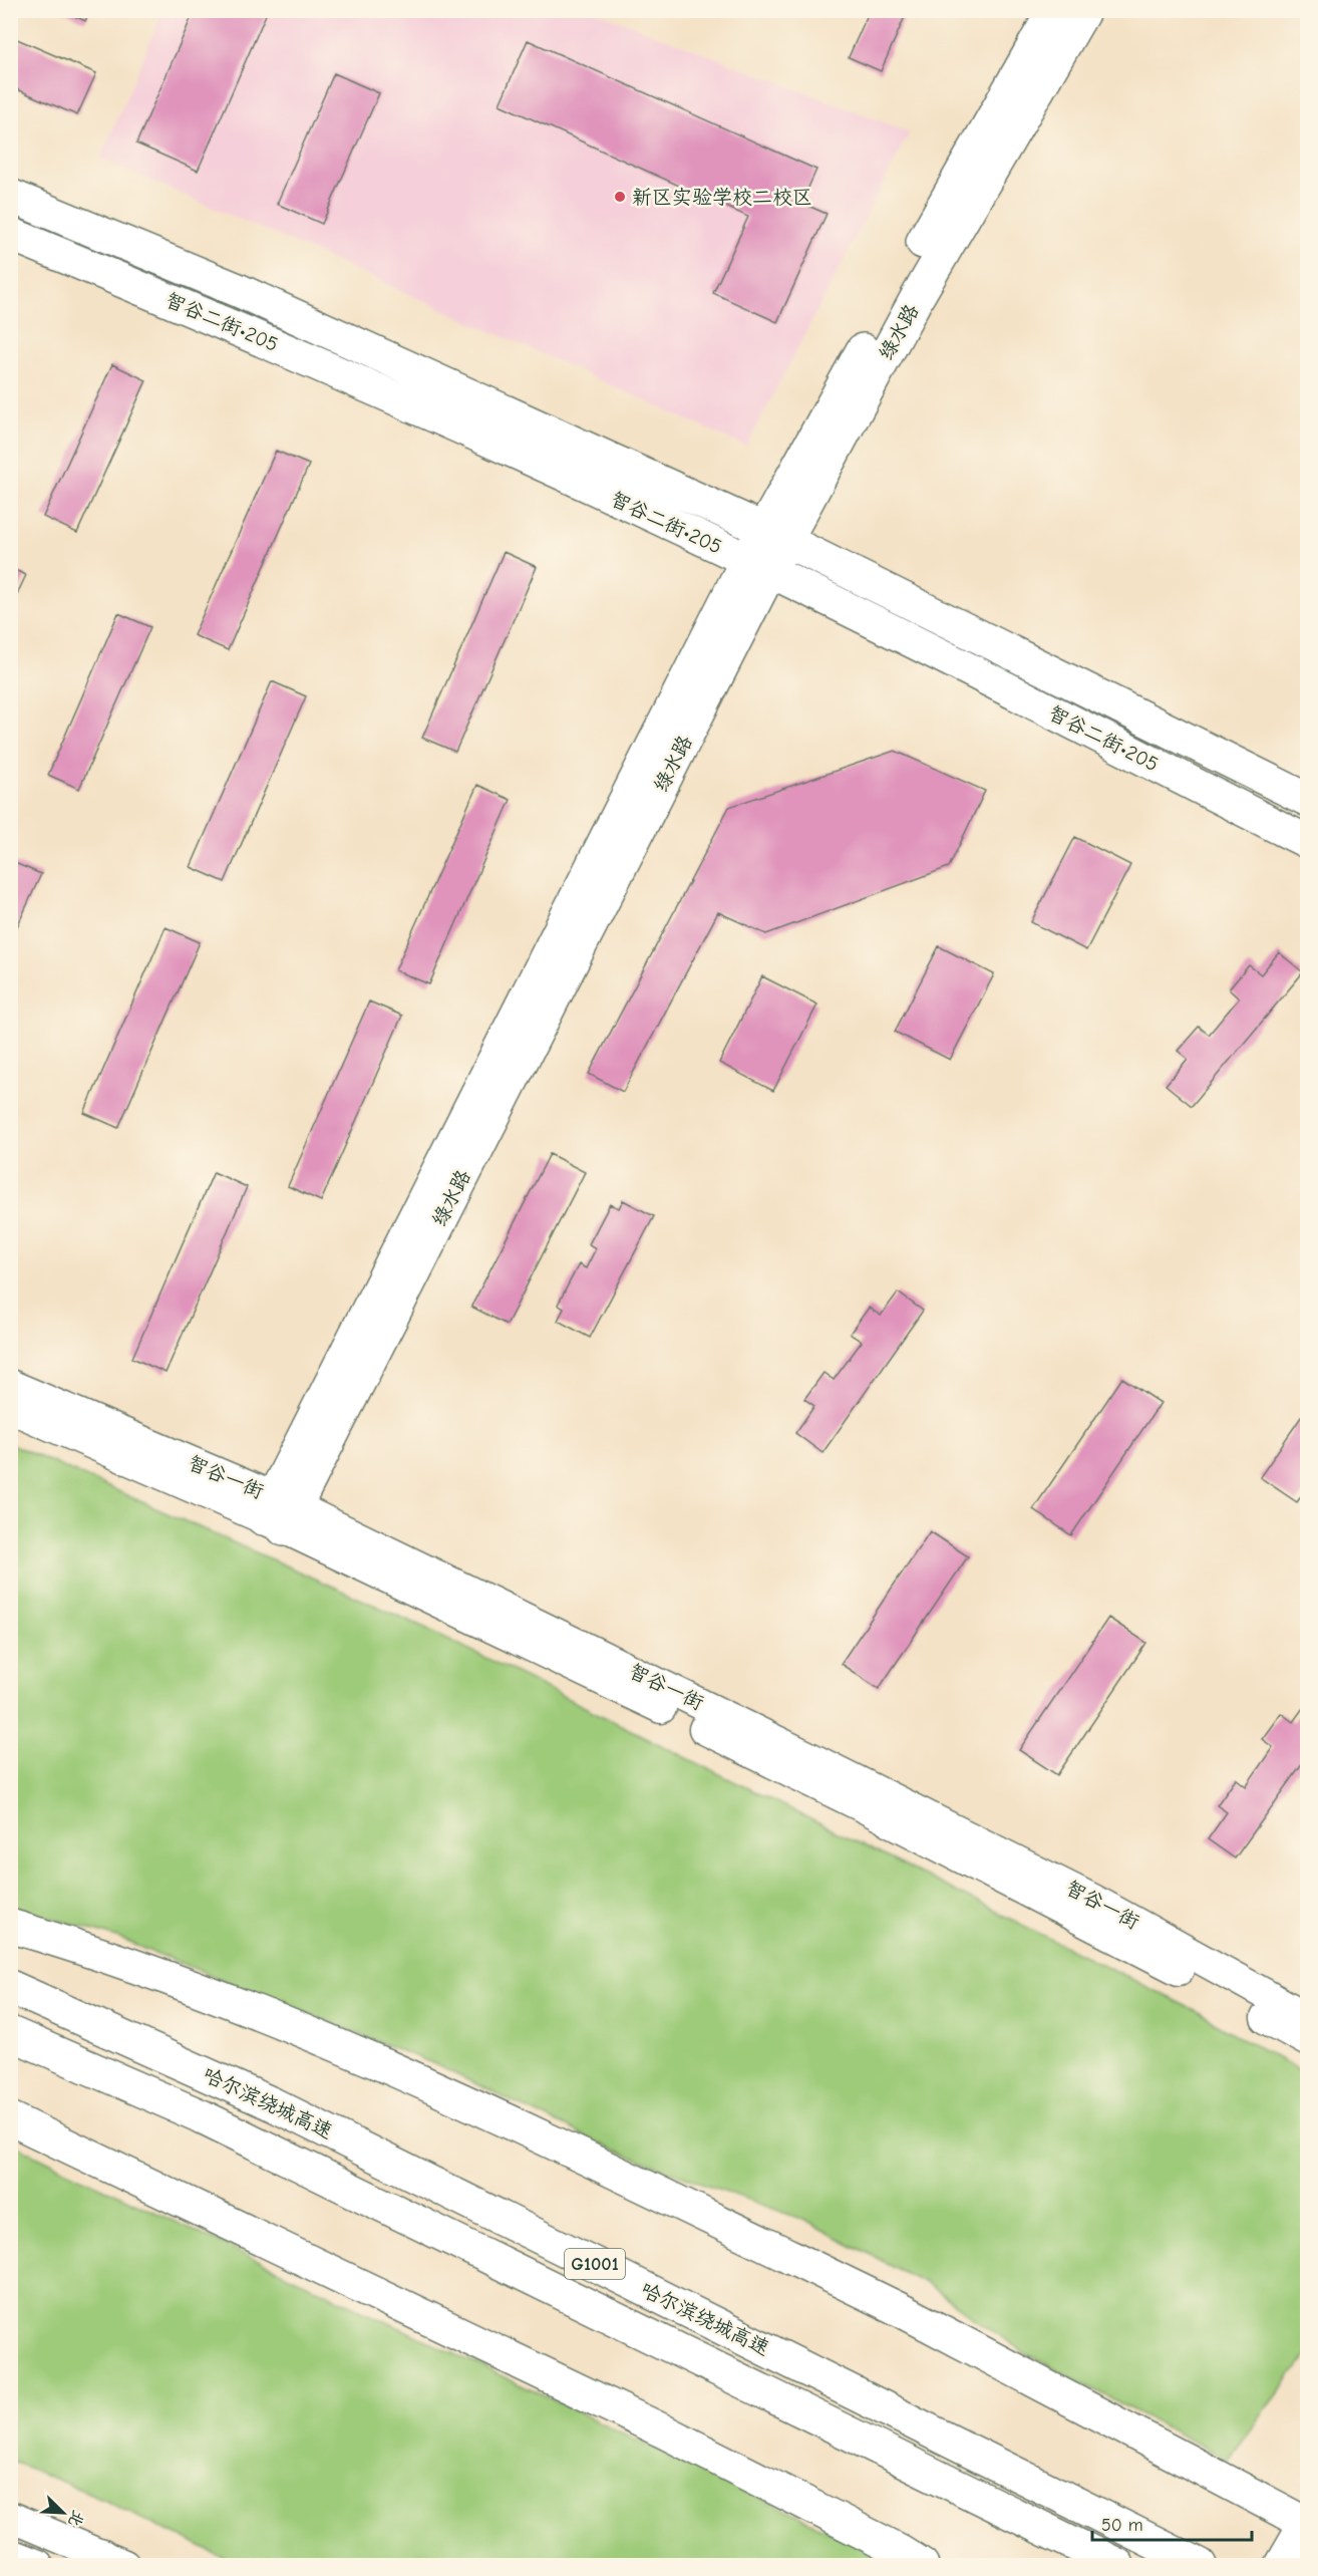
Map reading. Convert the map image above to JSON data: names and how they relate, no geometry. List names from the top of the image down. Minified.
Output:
{"streets":{"main road":["智谷二街•205","绿水路","哈尔滨绕城高速","G1001"],"street":["智谷一街"]},"crossings":[["智谷二街•205","绿水路"],["绿水路","智谷一街"]],"places":["新区实验学校二校区"],"scale_bar":"50 m","north":"bottom right"}
